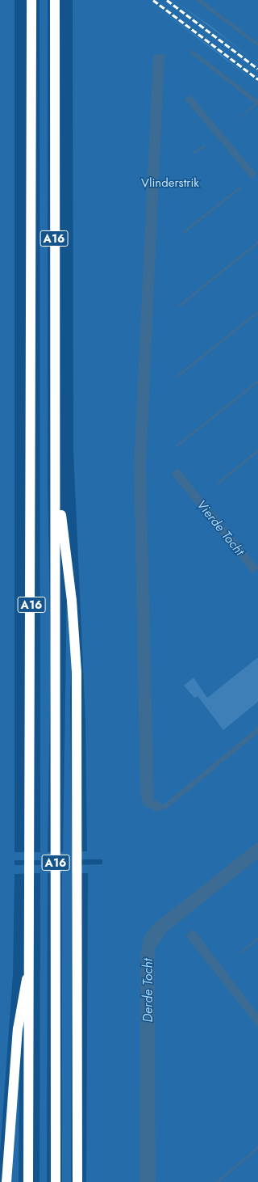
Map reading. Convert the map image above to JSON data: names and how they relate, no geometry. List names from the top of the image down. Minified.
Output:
{"streets":{"highway":["A16"]},"water":["Vierde Tocht","Derde Tocht"],"parks":["Vlinderstrik"]}
